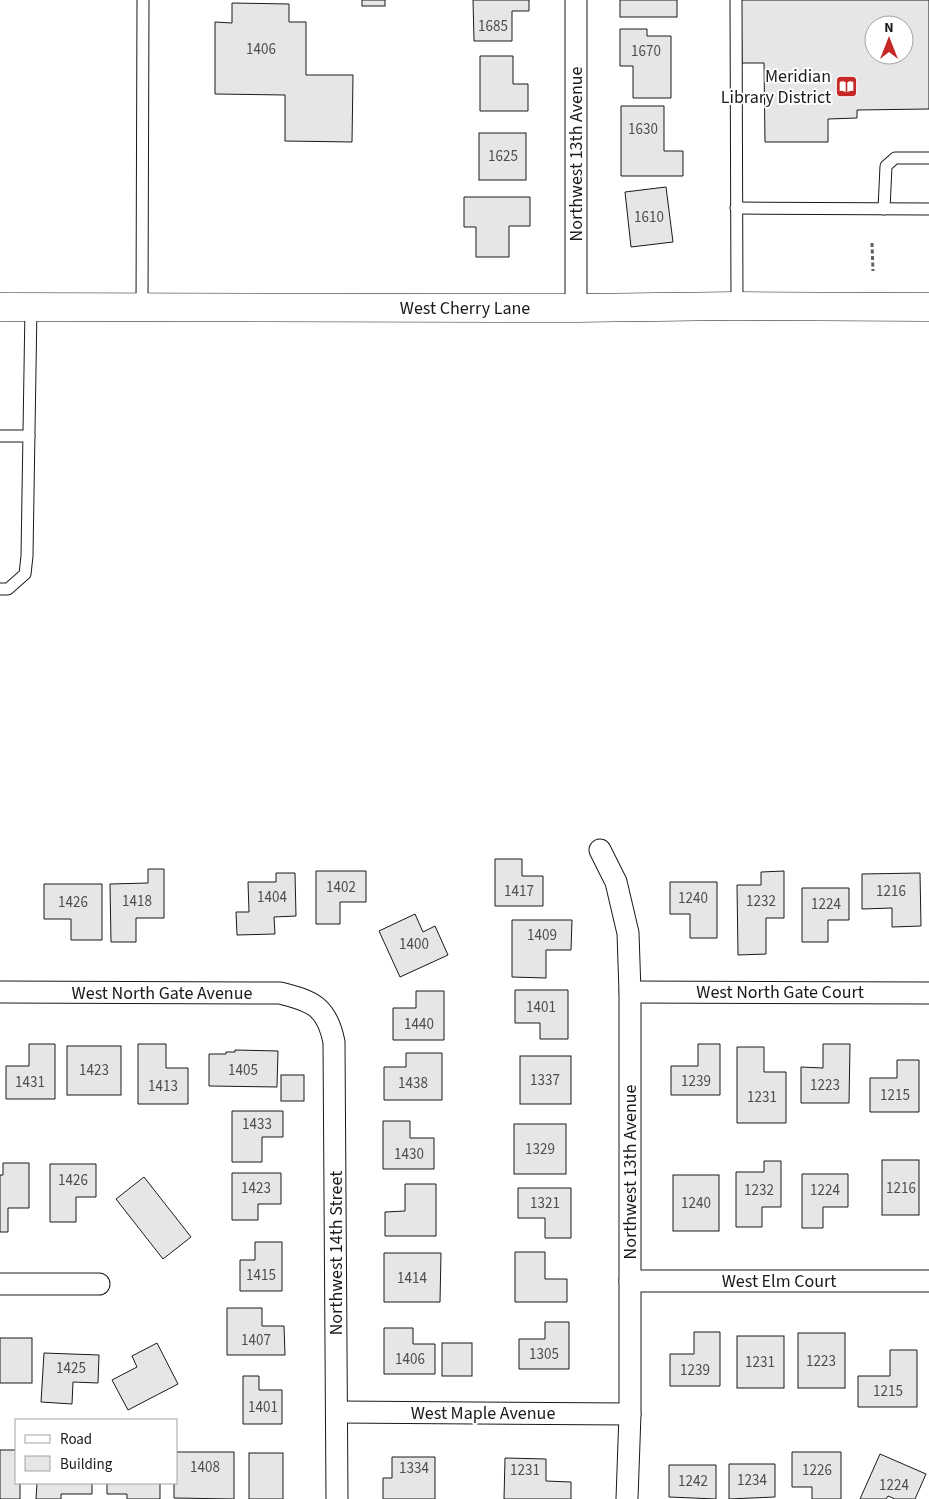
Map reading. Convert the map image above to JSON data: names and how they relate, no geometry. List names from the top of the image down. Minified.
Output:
{"streets":{"main road":["West Cherry Lane"],"street":["Northwest 13th Avenue","West North Gate Court","West North Gate Avenue","Northwest 14th Street","West Elm Court","West Maple Avenue"]},"crossings":[["Northwest 13th Avenue","West Cherry Lane"],["Northwest 13th Avenue","West North Gate Court"],["Northwest 13th Avenue","West Elm Court"],["Northwest 13th Avenue","West Maple Avenue"],["West North Gate Avenue","Northwest 14th Street"],["Northwest 14th Street","West Maple Avenue"]],"places":{"library":["Meridian Library District"]},"house_numbers":["1685","1406","1670","1630","1625","1610","1402","1417","1216","1404","1240","1418","1232","1426","1224","1409","1400","1401","1440","1423","1405","1337","1239","1431","1438","1223","1413","1215","1231","1433","1329","1430","1426","1423","1216","1232","1224","1321","1240","1415","1414","1407","1305","1406","1223","1231","1425","1239","1215","1401","1408","1334","1231","1226","1234","1242","1224"],"legend":["Road","Building"],"north":"top"}
